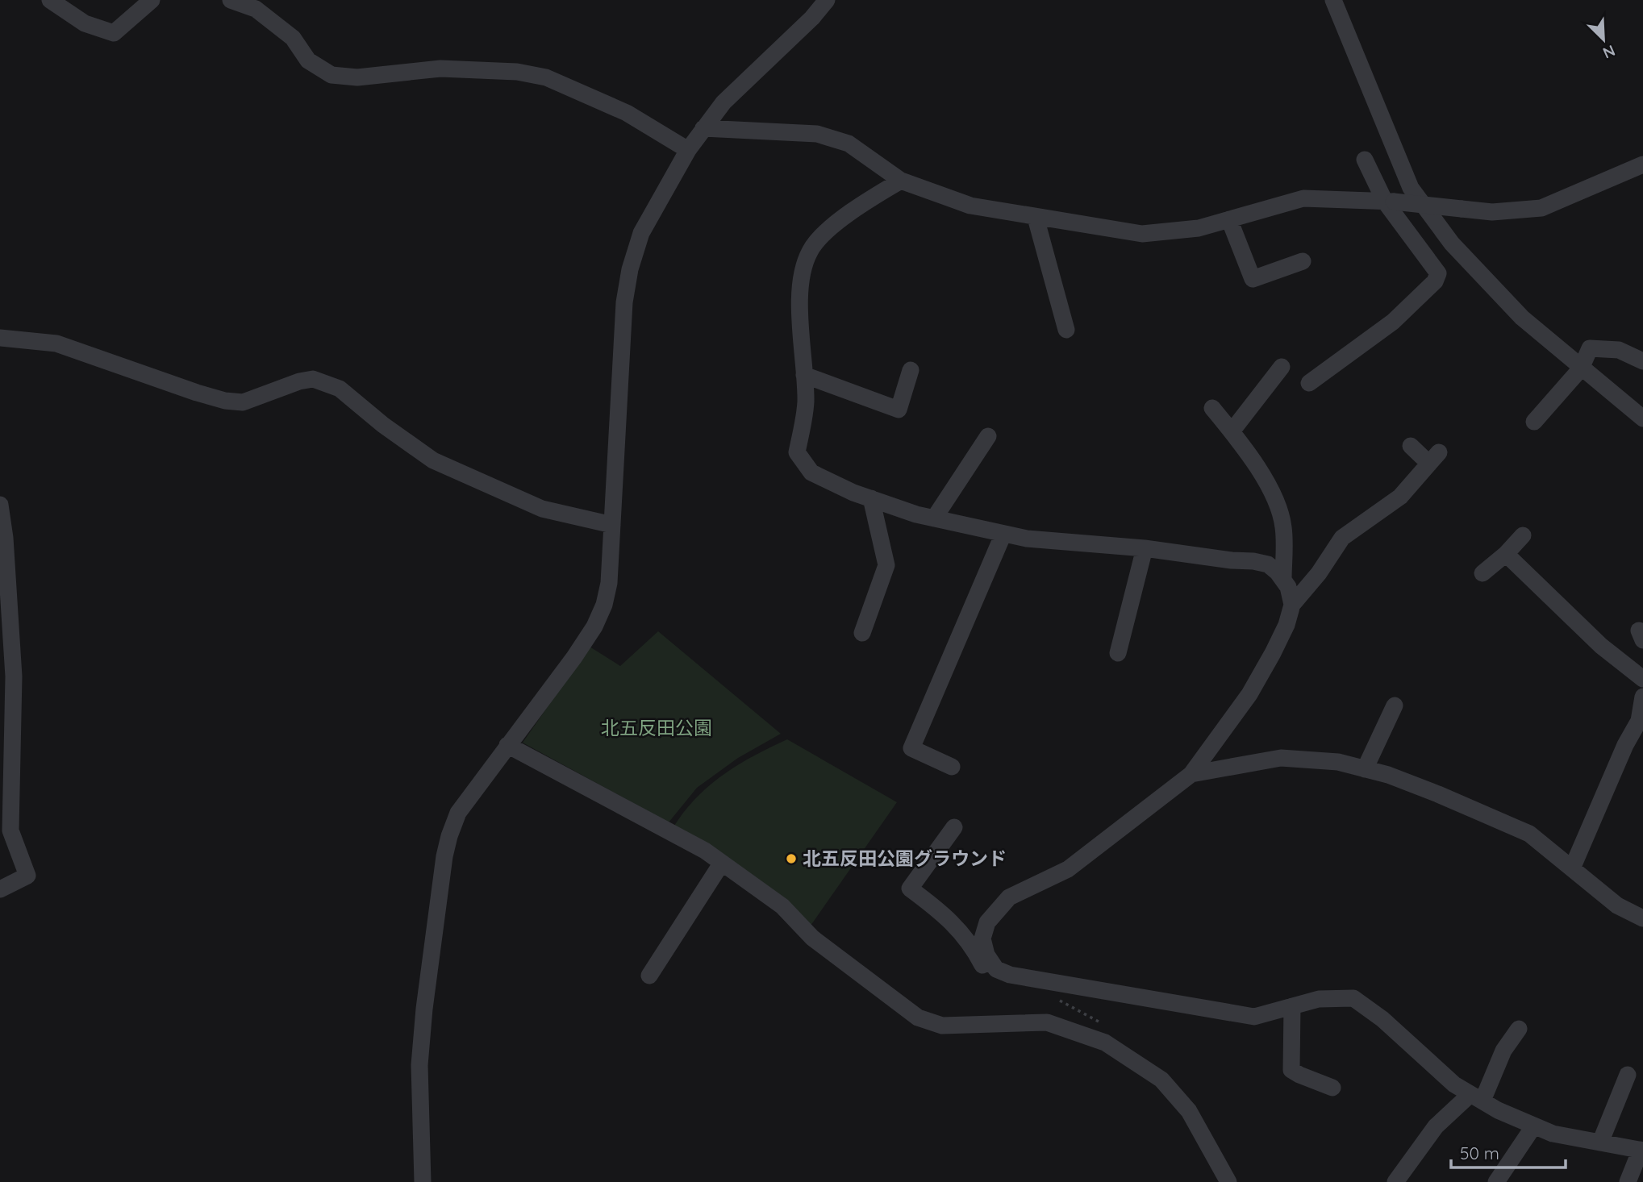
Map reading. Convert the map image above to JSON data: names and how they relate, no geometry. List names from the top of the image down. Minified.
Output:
{"parks":["北五反田公園"],"places":["北五反田公園グラウンド"],"scale_bar":"50 m","north":"bottom right"}
